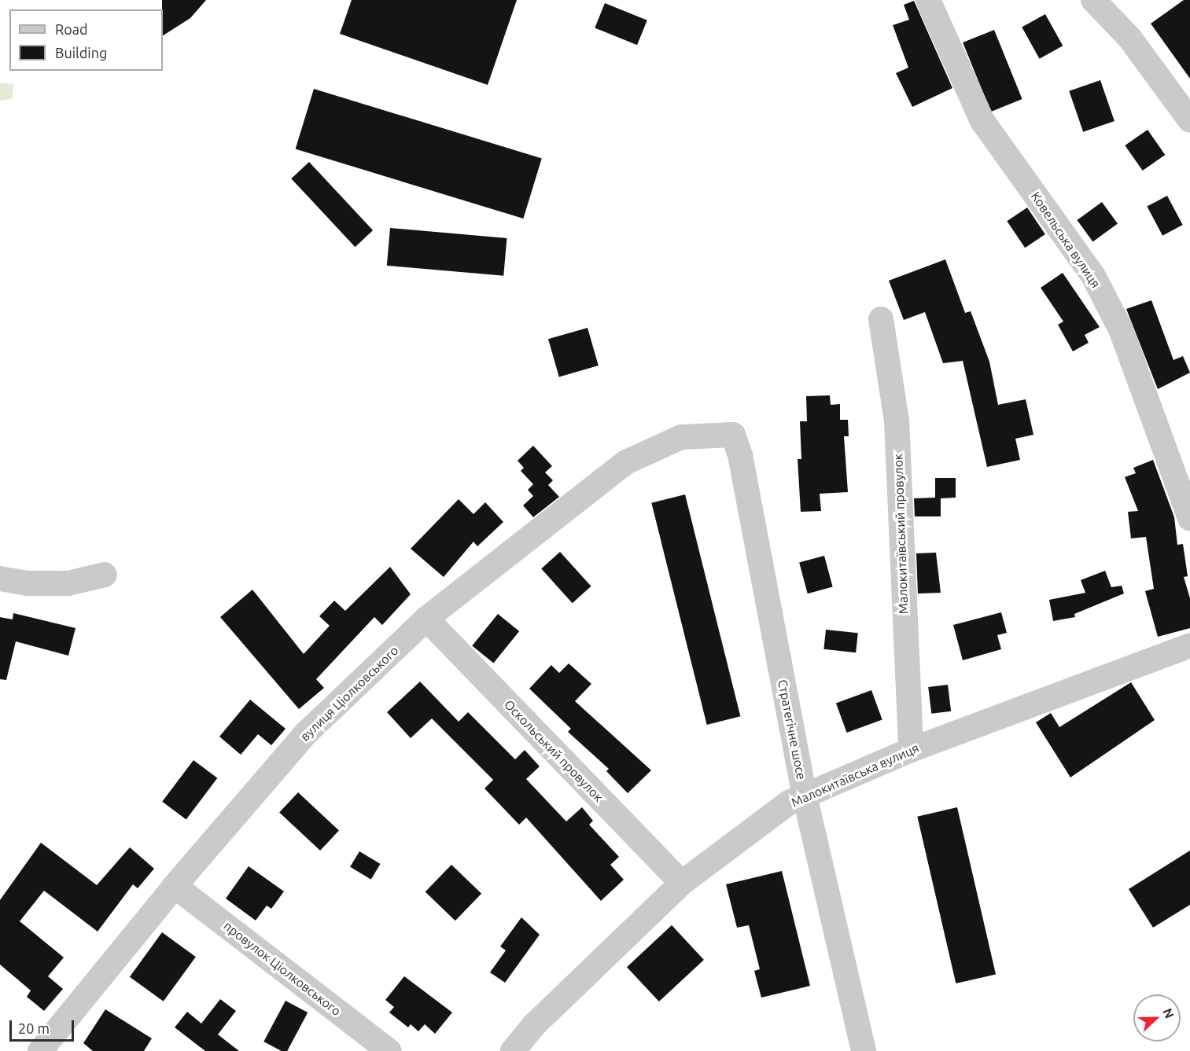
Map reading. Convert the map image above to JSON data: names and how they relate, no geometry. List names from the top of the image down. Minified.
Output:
{"streets":{"street":["Ковельська вулиця","Малокитаївський провулок","вулиця Ціолковського","Стратегічне шосе","Оскольський провулок","Малокитаївська вулиця","провулок Ціолковського"]},"crossings":[["Малокитаївський провулок","Малокитаївська вулиця"],["вулиця Ціолковського","Стратегічне шосе"],["вулиця Ціолковського","Оскольський провулок"],["вулиця Ціолковського","провулок Ціолковського"],["Стратегічне шосе","Малокитаївська вулиця"],["Оскольський провулок","Малокитаївська вулиця"]],"legend":["Road","Building"],"scale_bar":"20 m","north":"right"}
